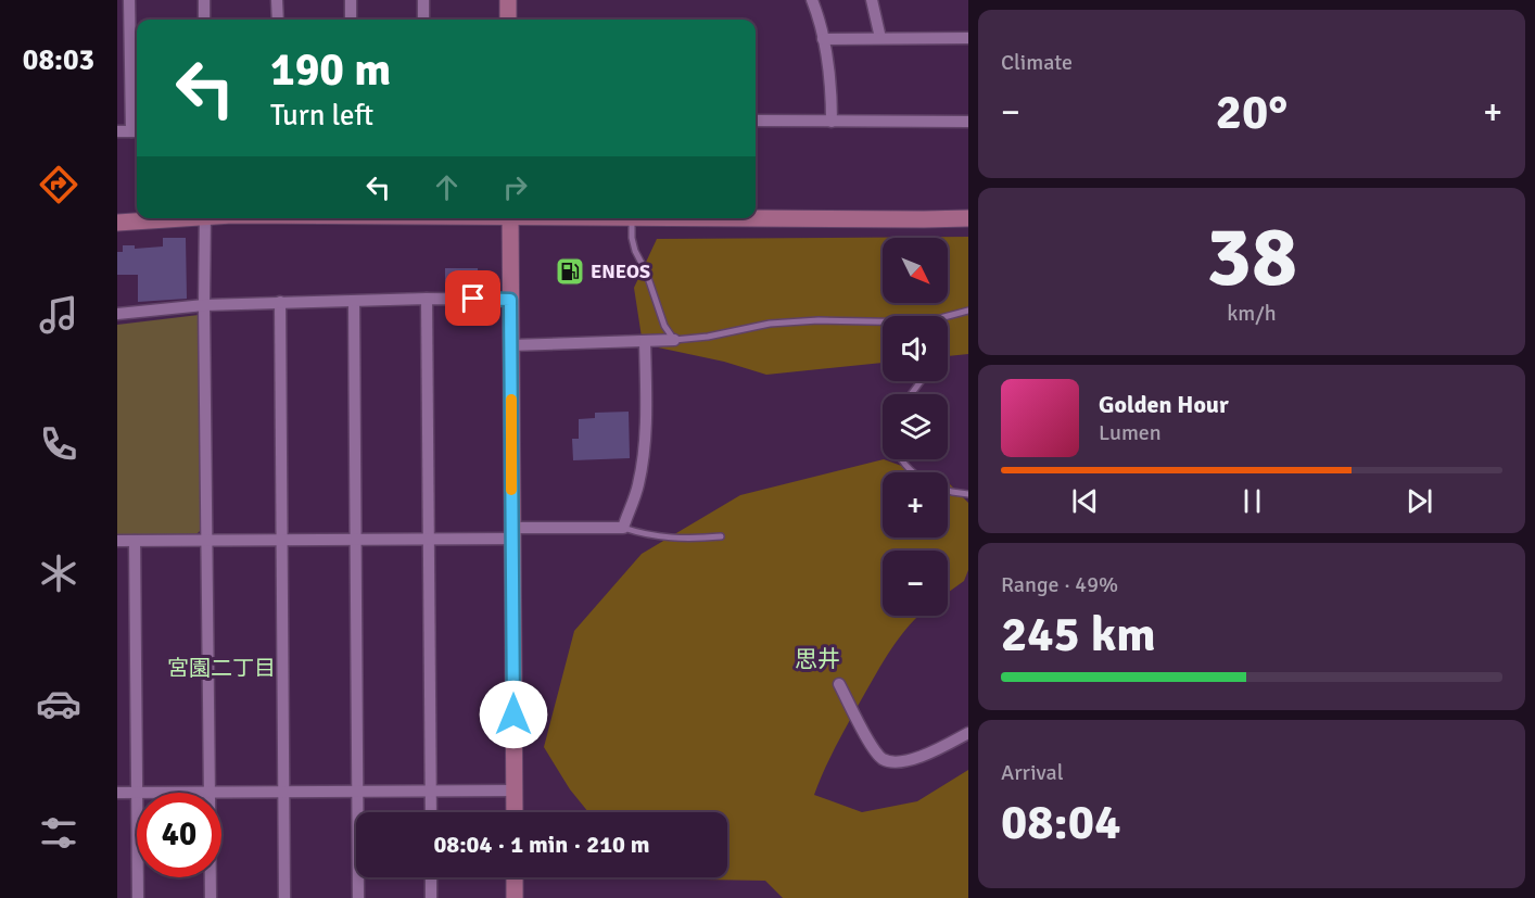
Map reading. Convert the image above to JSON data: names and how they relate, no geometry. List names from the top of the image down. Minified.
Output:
{"districts":["思井","宮園二丁目"],"places":{"fuel station":["ENEOS"]},"north":"bottom right","page":{"tabs":"08:03","tile":["Climate",["38","km/h"],["Range · 49%","245 km"],["Arrival","08:04"]],"turn":["190 m","Turn left"],"heat":["−","20°","+"],"map_buttons":["+","−"],"song":["Golden Hour","Lumen"],"limit":"40","trip":"08:04 · 1 min · 210 m"}}
